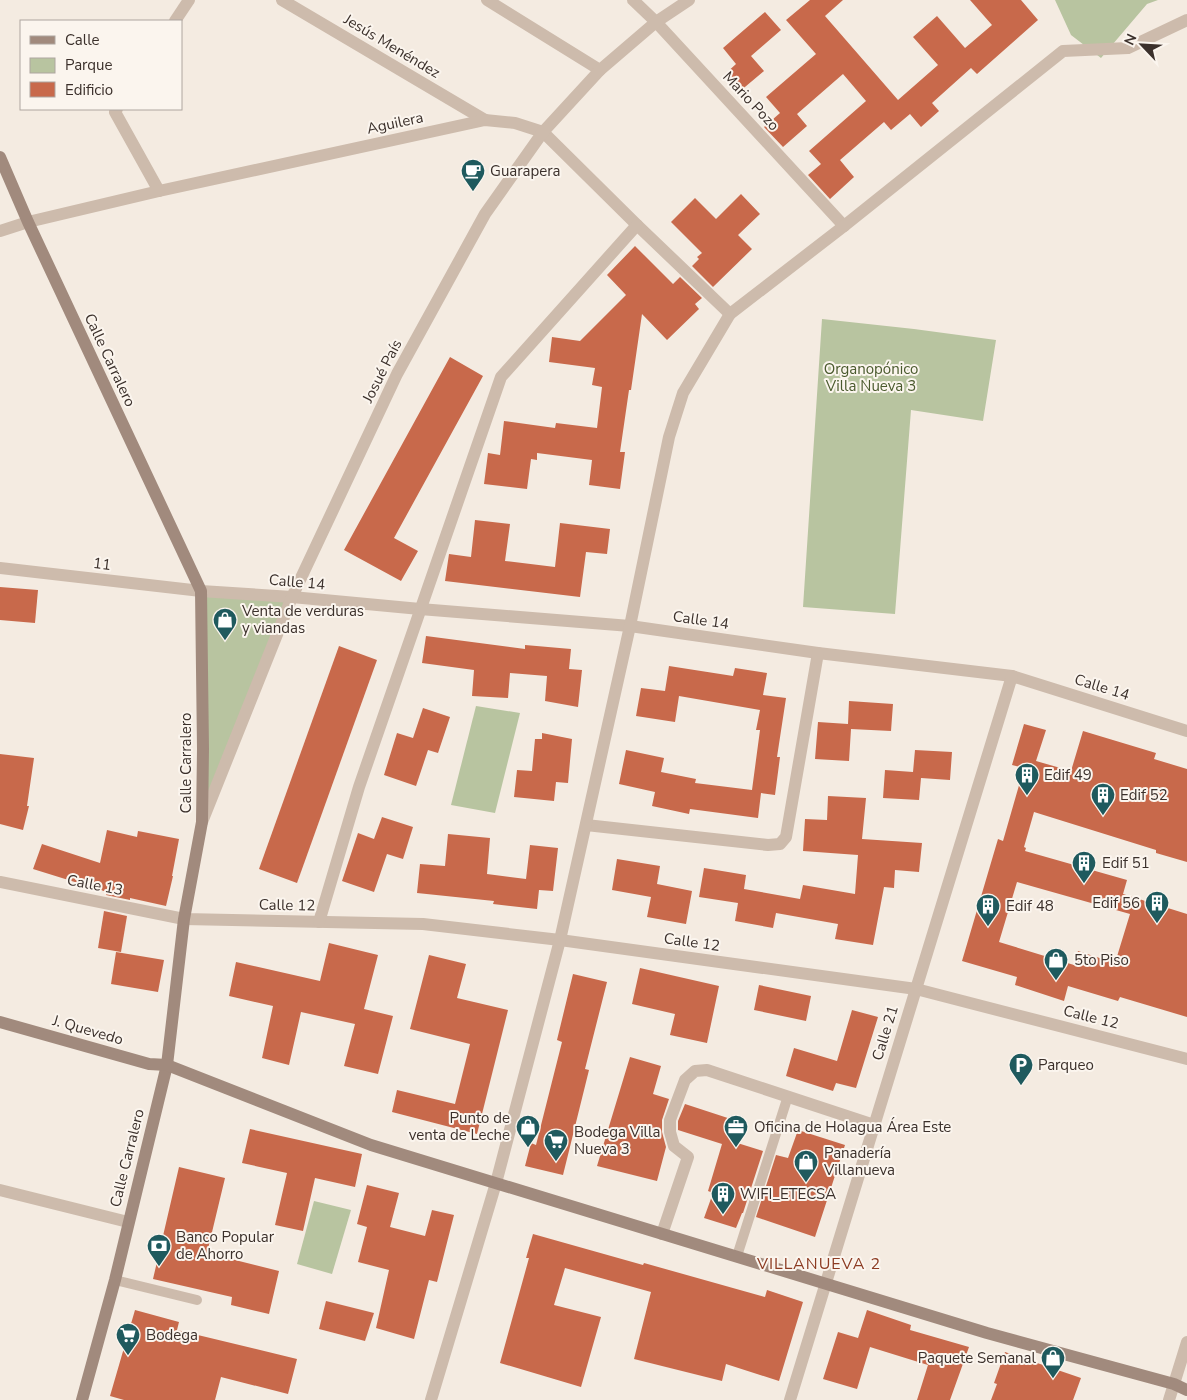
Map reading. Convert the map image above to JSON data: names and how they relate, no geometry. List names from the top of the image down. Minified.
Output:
{"streets":{"street":["Jesús Menéndez","Mario Pozo","Aguilera","Calle Carralero","Josué País","11","Calle 14","Calle 13","Calle 12","J. Quevedo","Calle 21"]},"crossings":[["Jesús Menéndez","Aguilera"],["Mario Pozo","Josué País"],["Aguilera","Calle Carralero"],["Aguilera","Josué País"],["Calle Carralero","Josué País"],["Calle Carralero","11"],["Calle Carralero","Calle 14"],["Calle Carralero","Calle 13"],["Calle Carralero","Calle 12"],["Calle Carralero","J. Quevedo"],["Josué País","Calle 14"],["11","Calle 14"],["Calle 14","Calle 21"],["Calle 13","Calle 12"],["Calle 12","Calle 21"],["J. Quevedo","Calle 21"]],"districts":["VILLANUEVA 2"],"parks":["Organopónico Villa Nueva 3"],"places":{"cafe":["Guarapera"],"shop":["Venta de verduras y viandas","5to Piso","Punto de venta de Leche","Panadería Villanueva","Paquete Semanal"],"building":["Edif 49","Edif 52","Edif 51","Edif 56","Edif 48","WIFI_ETECSA"],"parking":["Parqueo"],"office":["Oficina de Holagua Área Este"],"supermarket":["Bodega Villa Nueva 3","Bodega"],"bank":["Banco Popular de Ahorro"]},"legend":["Calle","Parque","Edificio"],"north":"top left"}
